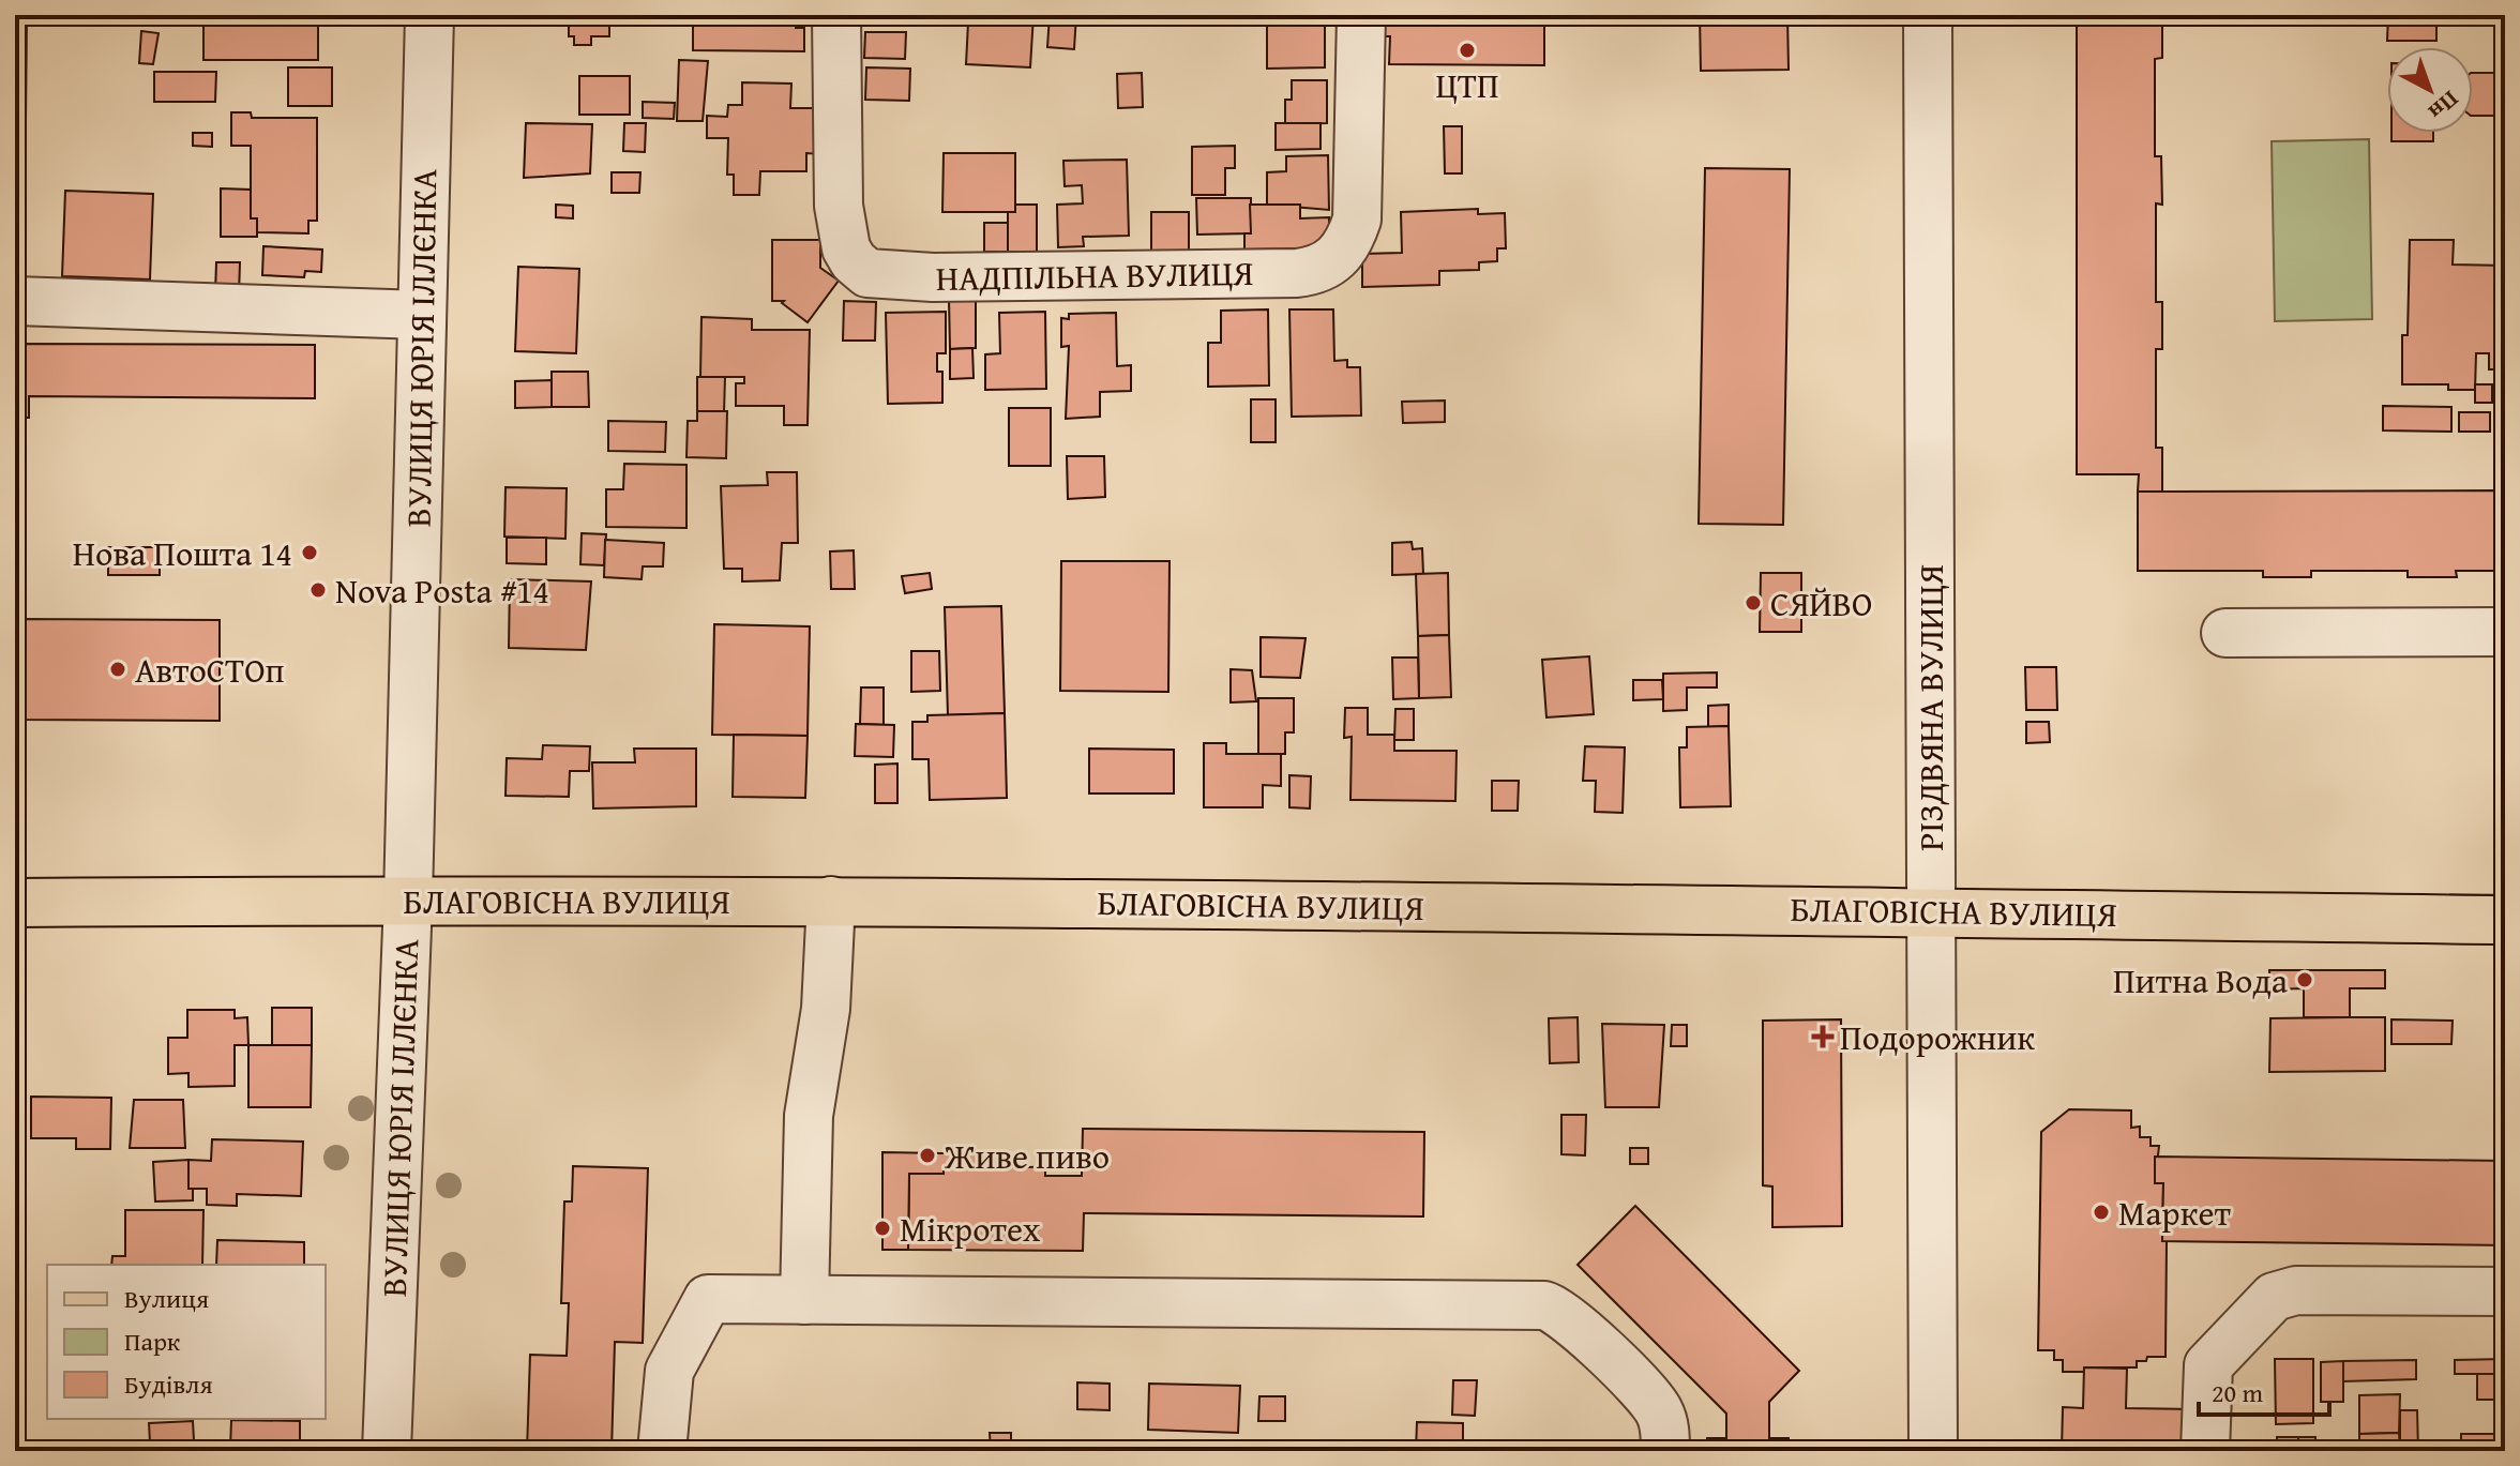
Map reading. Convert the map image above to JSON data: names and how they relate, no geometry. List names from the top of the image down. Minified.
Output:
{"streets":{"main road":["БЛАГОВІСНА ВУЛИЦЯ"],"street":["НАДПІЛЬНА ВУЛИЦЯ","ВУЛИЦЯ ЮРІЯ ІЛЛЄНКА","РІЗДВЯНА ВУЛИЦЯ"]},"crossings":[["ВУЛИЦЯ ЮРІЯ ІЛЛЄНКА","БЛАГОВІСНА ВУЛИЦЯ"],["РІЗДВЯНА ВУЛИЦЯ","БЛАГОВІСНА ВУЛИЦЯ"]],"places":{"other":["ЦТП","Нова Пошта 14","Nova Posta #14","СЯЙВО","АвтоСТОп","Питна Вода","Живе пиво","Маркет","Мiкротех"],"health":["Подорожник"]},"legend":["Вулиця","Парк","Будівля"],"scale_bar":"20 m","north":"bottom right"}
